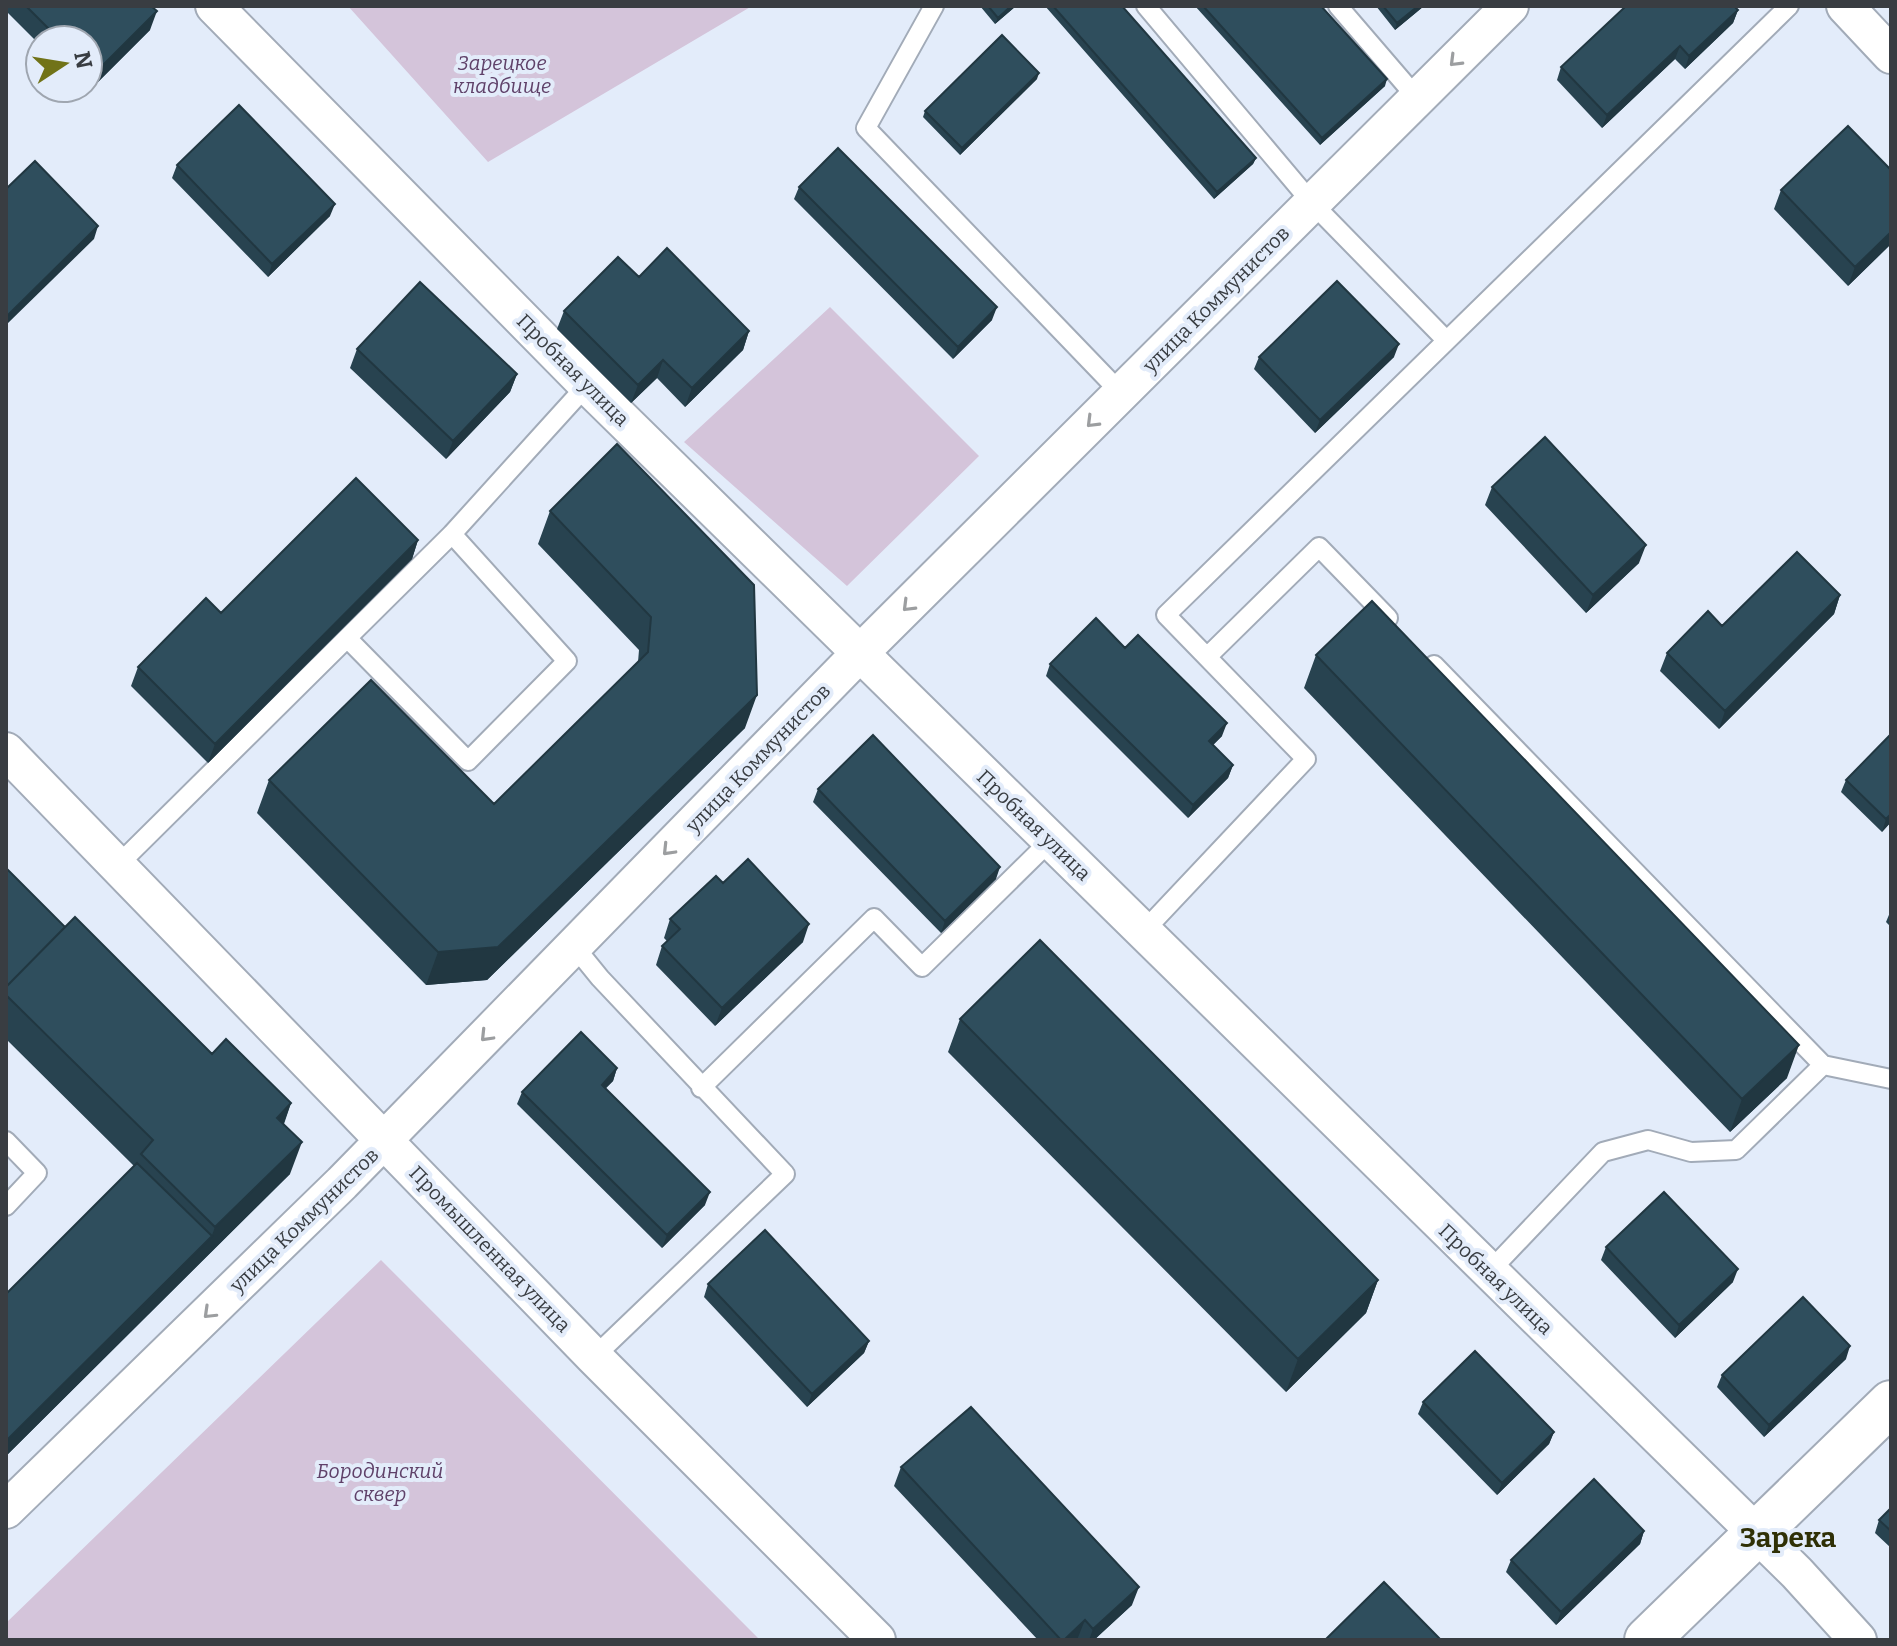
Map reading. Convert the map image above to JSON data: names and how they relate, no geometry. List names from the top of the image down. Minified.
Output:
{"streets":{"street":["улица Коммунистов","Пробная улица","Промышленная улица"]},"crossings":[["улица Коммунистов","Пробная улица"],["улица Коммунистов","Промышленная улица"]],"one_way":["улица Коммунистов"],"districts":["Зарека"],"parks":["Зарецкое кладбище","Бородинский сквер"],"north":"right"}
